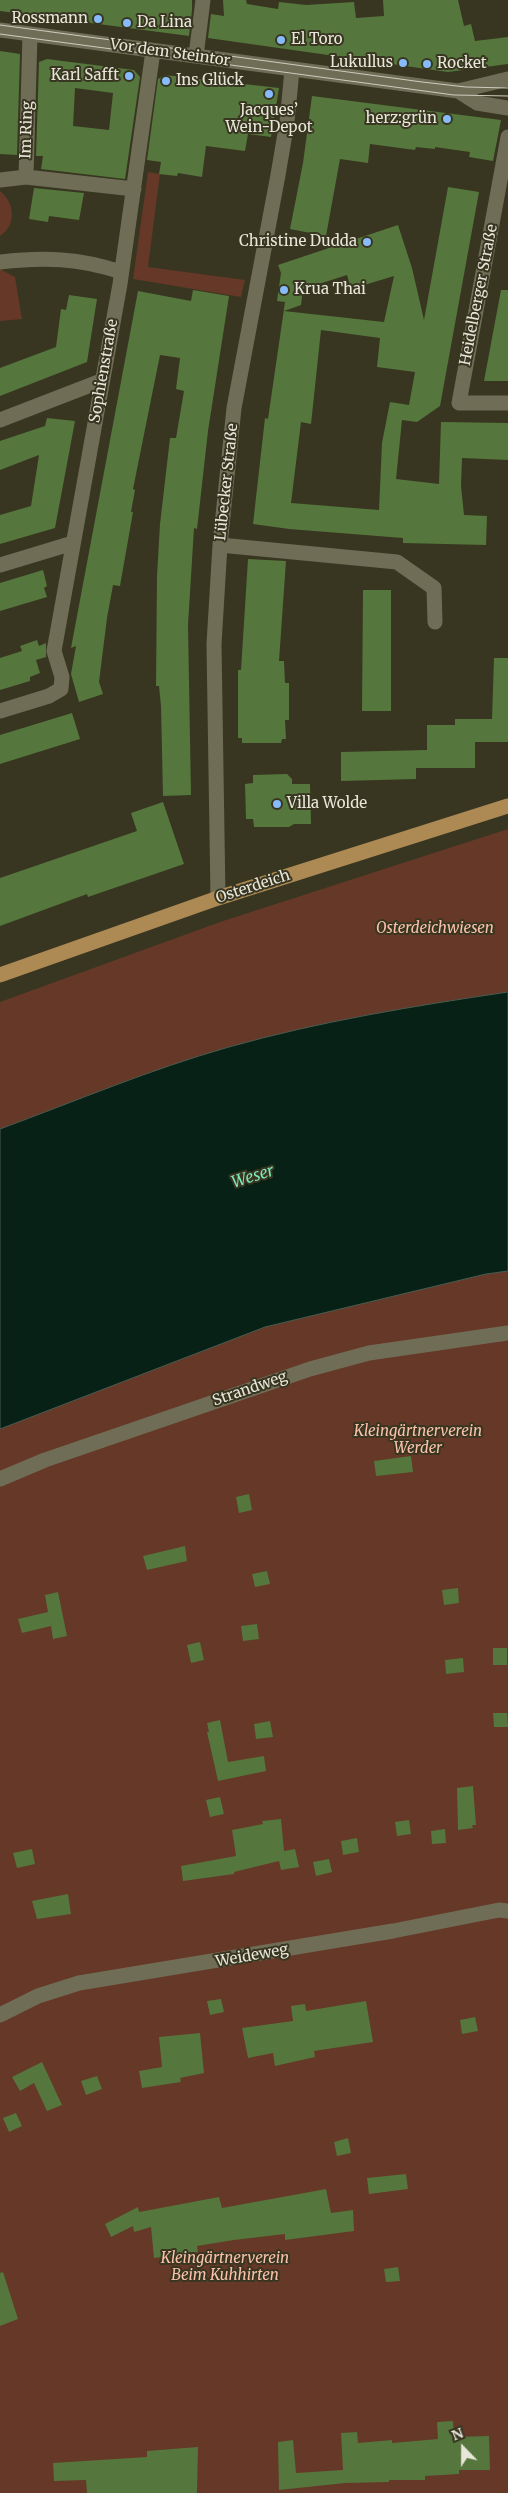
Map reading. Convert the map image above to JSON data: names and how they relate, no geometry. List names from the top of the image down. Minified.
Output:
{"streets":{"main road":["Osterdeich"],"street":["Vor dem Steintor","Im Ring","Heidelberger Straße","Sophienstraße","Lübecker Straße","Strandweg","Weideweg"]},"crossings":[["Vor dem Steintor","Im Ring"],["Vor dem Steintor","Sophienstraße"],["Vor dem Steintor","Lübecker Straße"],["Im Ring","Sophienstraße"],["Lübecker Straße","Osterdeich"]],"water":["Weser"],"parks":["Osterdeichwiesen","Kleingärtnerverein Werder","Kleingärtnerverein Beim Kuhhirten"],"places":["Rossmann","Da Lina","El Toro","Lukullus","Rocket","Karl Safft","Ins Glück","Jacques’ Wein-Depot","herz:grün","Christine Dudda","Krua Thai","Villa Wolde"],"north":"top"}
